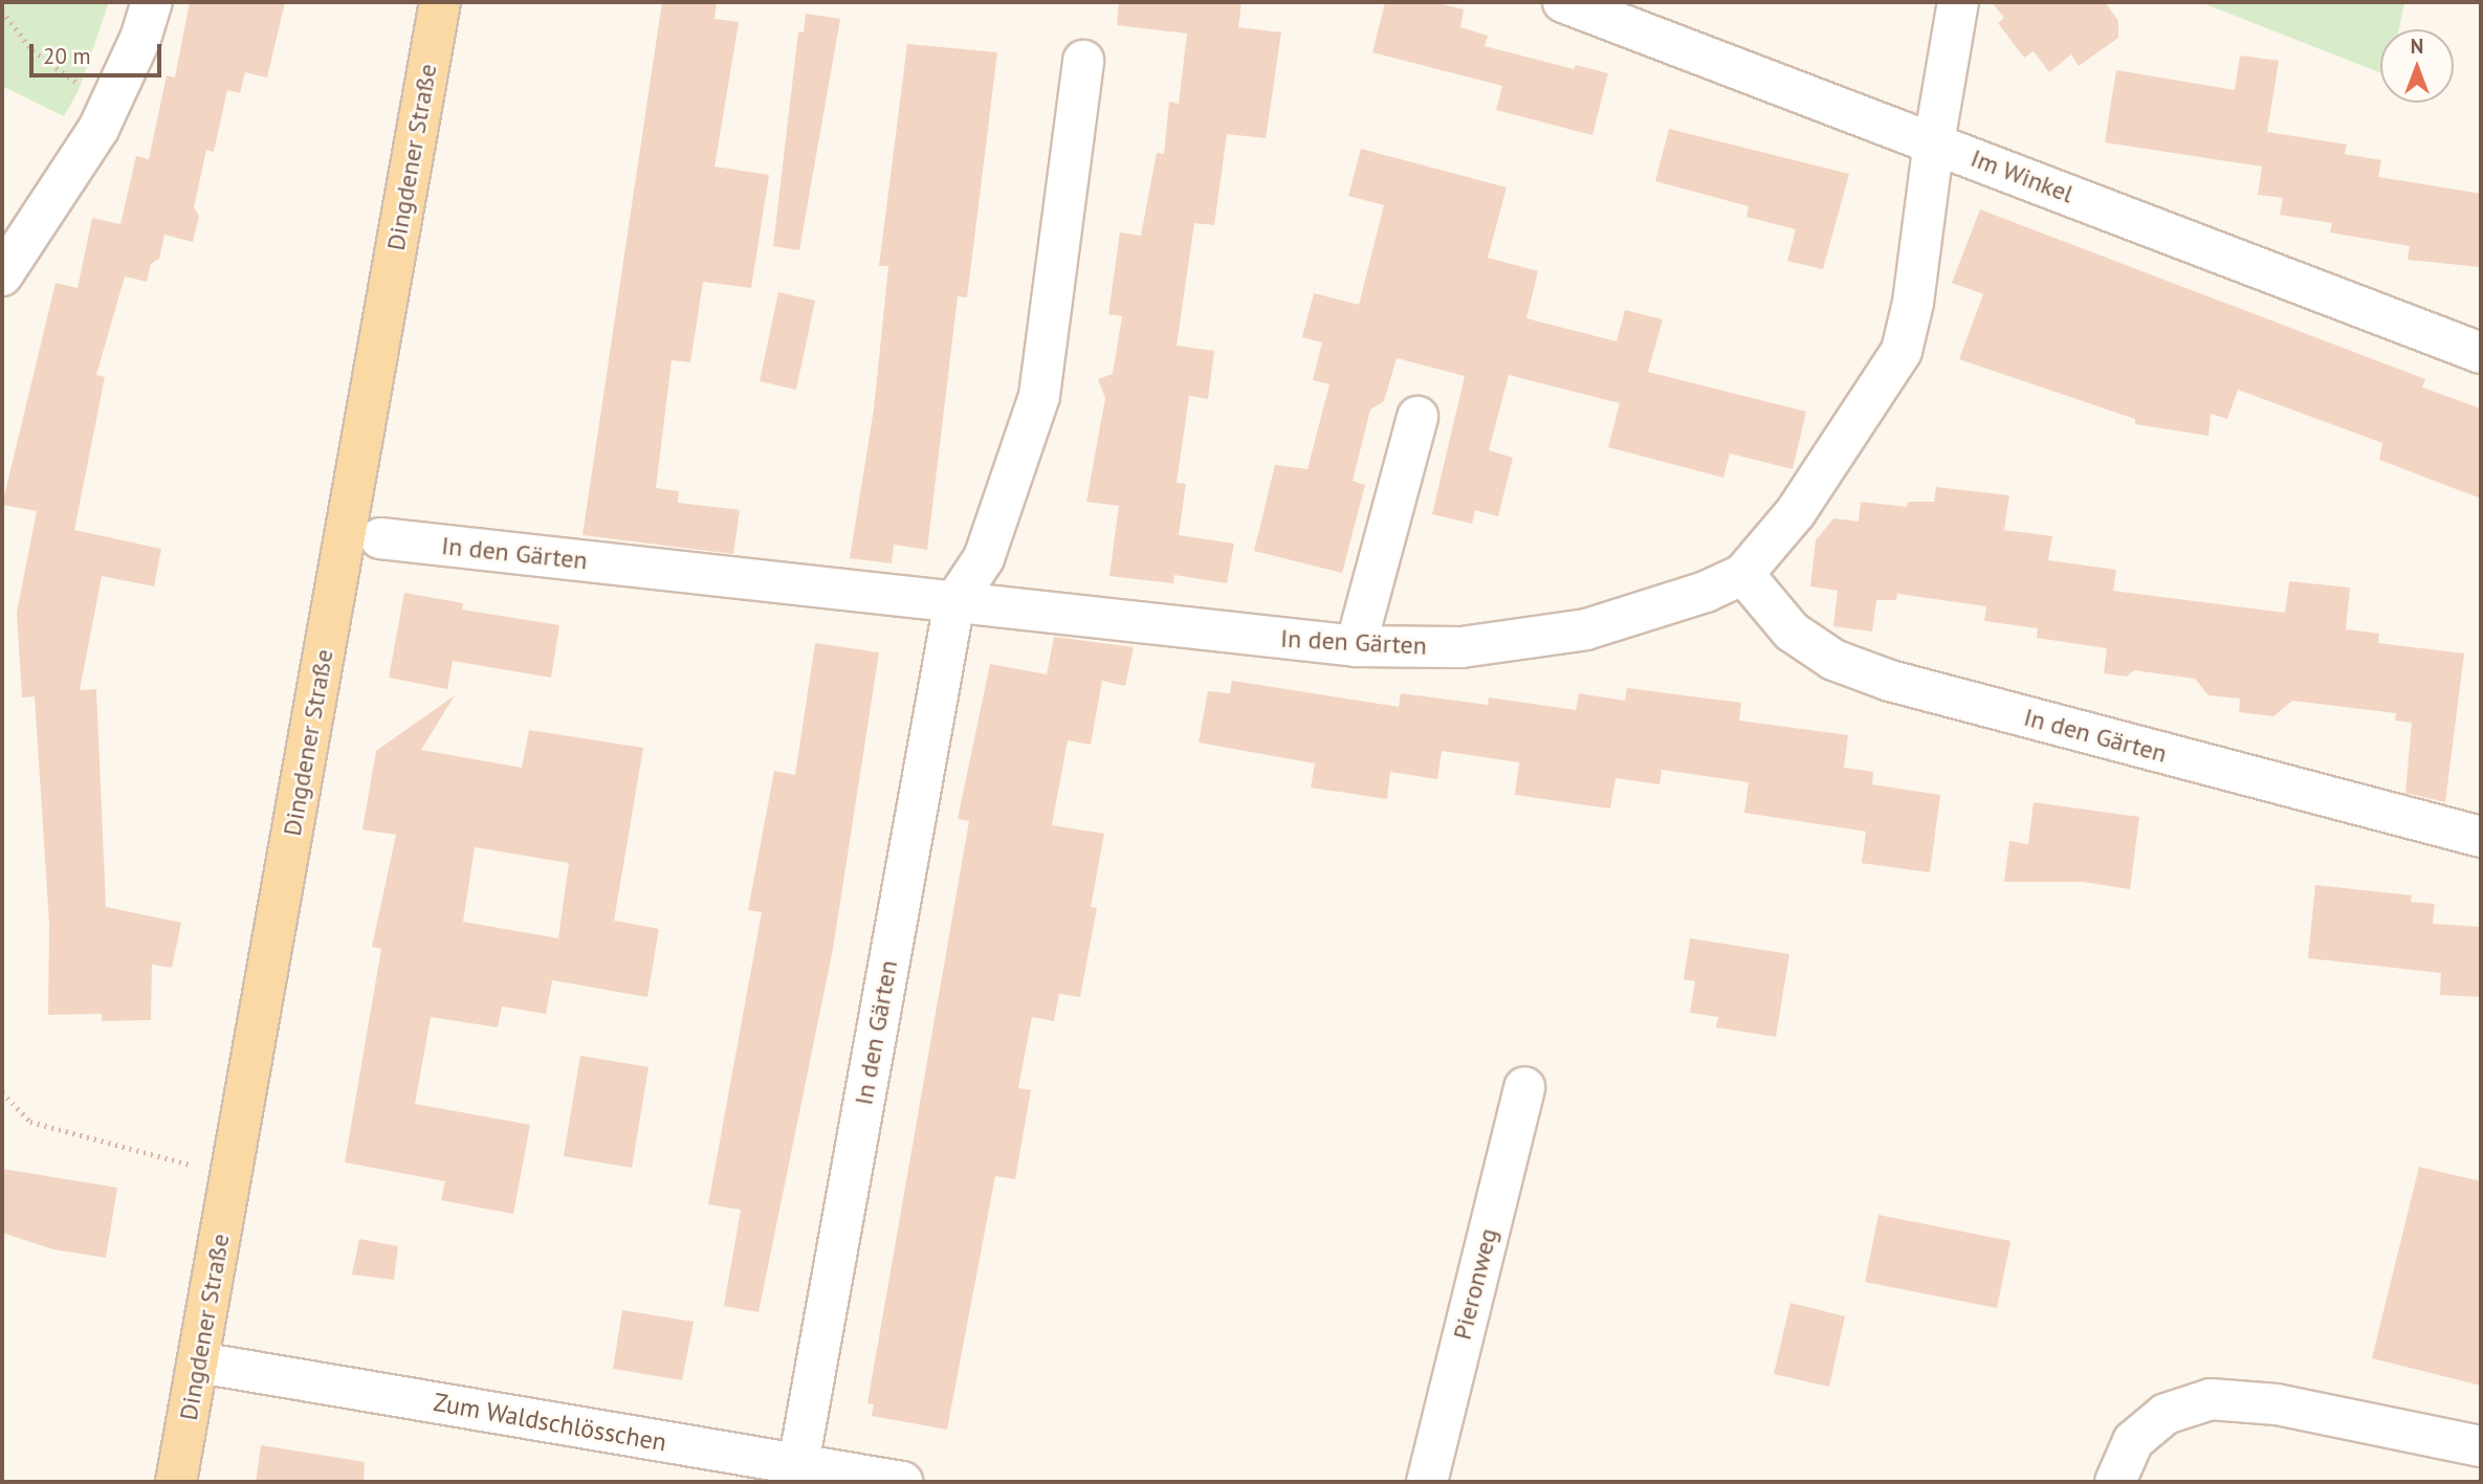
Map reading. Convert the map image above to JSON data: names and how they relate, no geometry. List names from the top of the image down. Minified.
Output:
{"streets":{"main road":["Dingdener Straße"],"street":["Im Winkel","In den Gärten","Pieronweg","Zum Waldschlösschen"]},"crossings":[["Dingdener Straße","Zum Waldschlösschen"],["Im Winkel","In den Gärten"],["In den Gärten","Zum Waldschlösschen"]],"scale_bar":"20 m","north":"top"}
